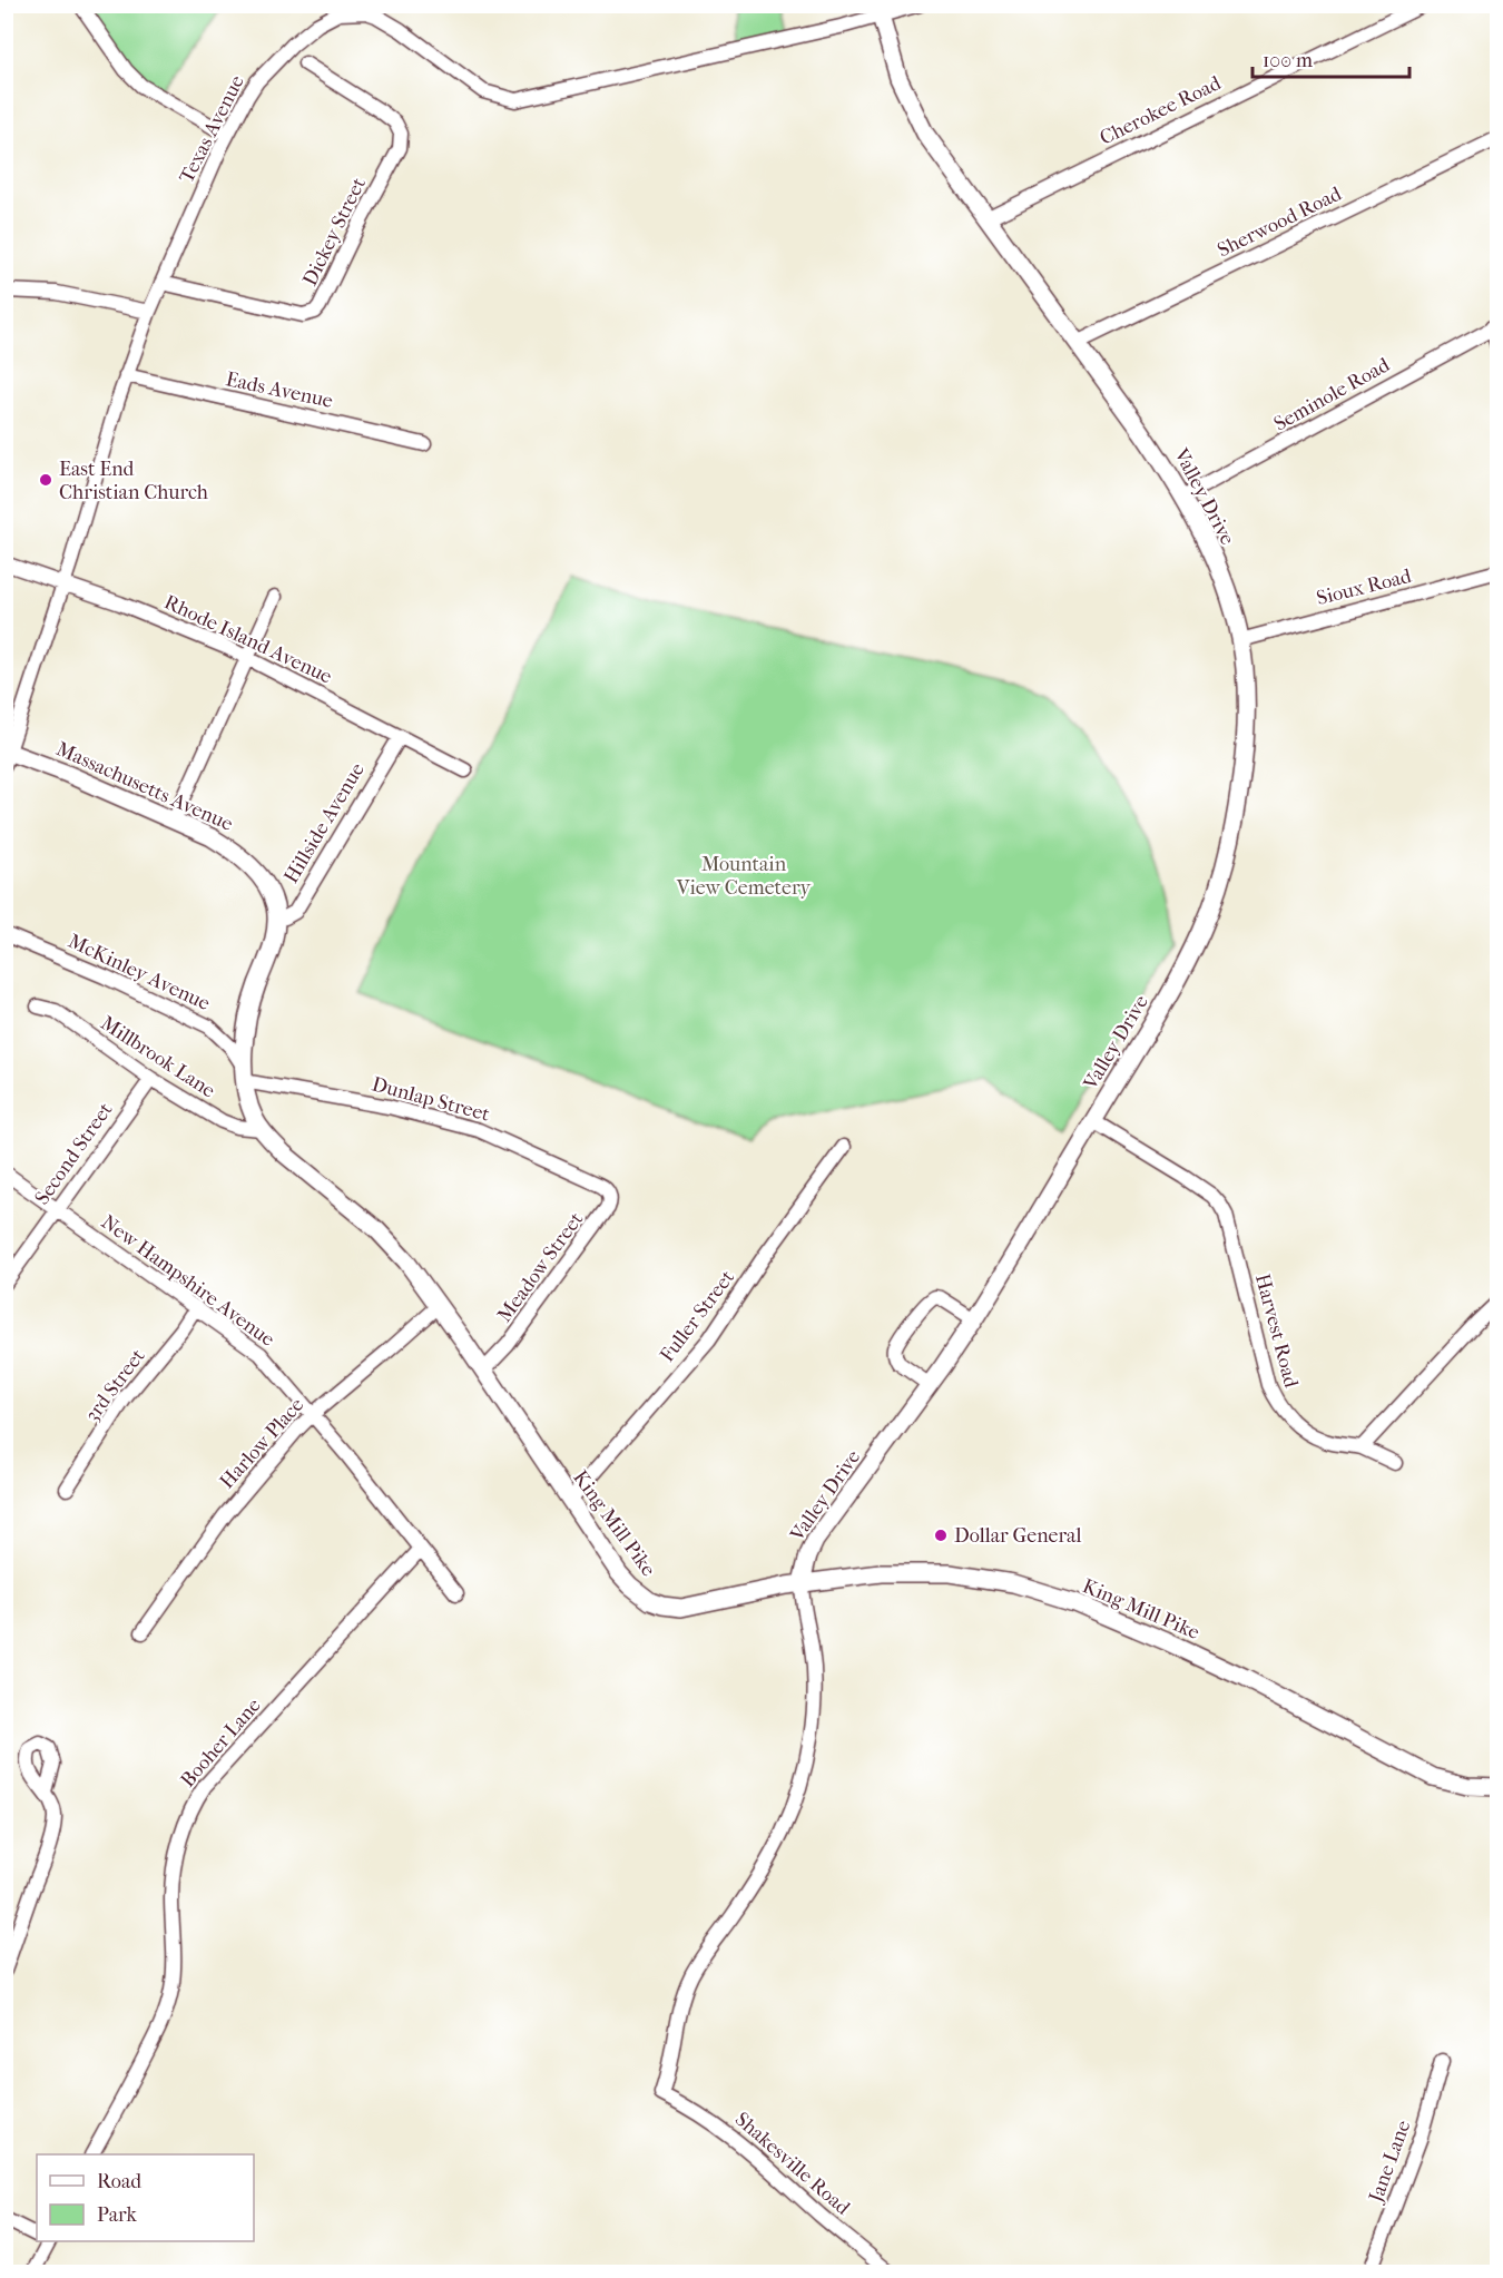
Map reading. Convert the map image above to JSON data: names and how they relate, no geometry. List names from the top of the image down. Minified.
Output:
{"streets":{"main road":["Valley Drive","Massachusetts Avenue","King Mill Pike"],"street":["Cherokee Road","Texas Avenue","Sherwood Road","Dickey Street","Eads Avenue","Seminole Road","Sioux Road","Rhode Island Avenue","Hillside Avenue","McKinley Avenue","Millbrook Lane","Dunlap Street","Second Street","Meadow Street","New Hampshire Avenue","Fuller Street","Harvest Road","3rd Street","Harlow Place","Booher Lane","Jane Lane","Shakesville Road"]},"crossings":[["Cherokee Road","Valley Drive"],["Texas Avenue","Dickey Street"],["Texas Avenue","Eads Avenue"],["Texas Avenue","Valley Drive"],["Texas Avenue","Rhode Island Avenue"],["Texas Avenue","Massachusetts Avenue"],["Sherwood Road","Valley Drive"],["Seminole Road","Valley Drive"],["Valley Drive","Sioux Road"],["Valley Drive","Harvest Road"],["Valley Drive","King Mill Pike"],["Valley Drive","Shakesville Road"],["Rhode Island Avenue","Hillside Avenue"],["Massachusetts Avenue","Hillside Avenue"],["Massachusetts Avenue","McKinley Avenue"],["Massachusetts Avenue","Dunlap Street"],["Massachusetts Avenue","King Mill Pike"],["McKinley Avenue","Dunlap Street"],["McKinley Avenue","King Mill Pike"],["Millbrook Lane","Second Street"],["Millbrook Lane","King Mill Pike"],["Dunlap Street","Meadow Street"],["Dunlap Street","King Mill Pike"],["Second Street","New Hampshire Avenue"],["Meadow Street","King Mill Pike"],["New Hampshire Avenue","3rd Street"],["New Hampshire Avenue","Harlow Place"],["New Hampshire Avenue","Booher Lane"],["Fuller Street","King Mill Pike"],["Harlow Place","King Mill Pike"]],"parks":["Mountain View Cemetery"],"places":["East End Christian Church","Dollar General"],"legend":["Road","Park"],"scale_bar":"100 m"}
